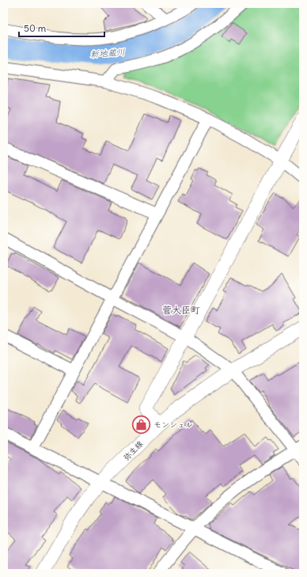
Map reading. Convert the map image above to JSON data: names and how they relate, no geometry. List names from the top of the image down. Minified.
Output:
{"streets":{"street":["弥生線"]},"districts":["菅大臣町"],"water":["新地蔵川"],"places":{"shop":["モンシェル"]},"scale_bar":"50 m"}
